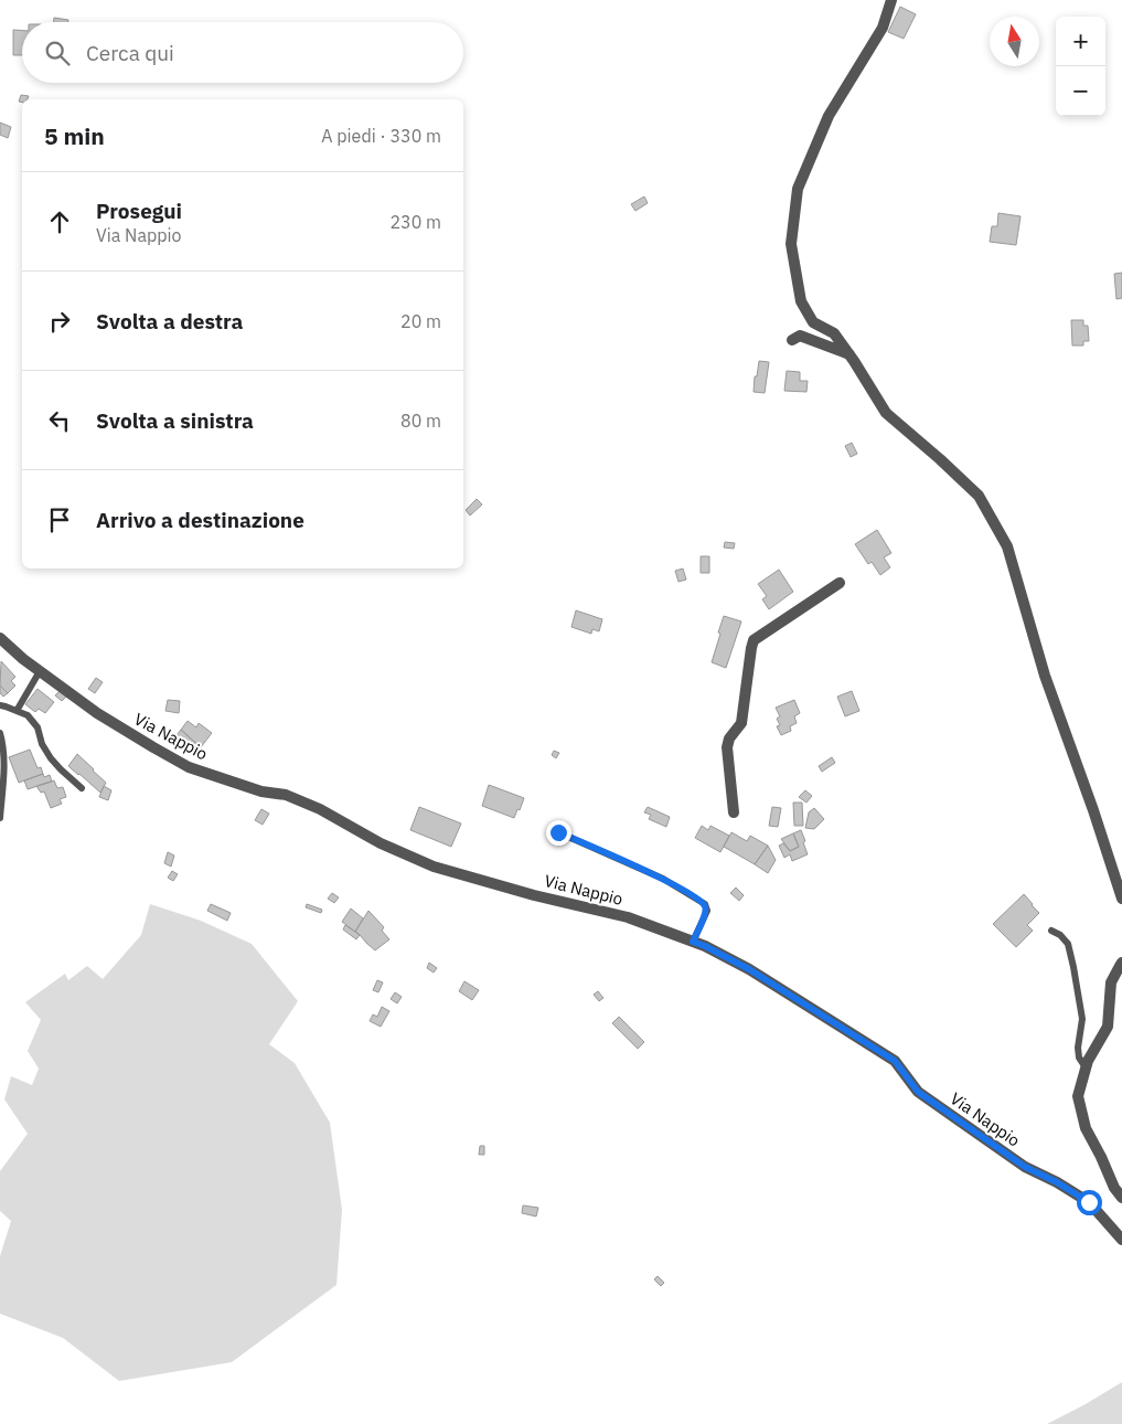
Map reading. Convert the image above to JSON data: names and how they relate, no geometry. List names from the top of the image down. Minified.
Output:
{"streets":{"street":["Via Nappio"]},"north":"top","page":{"map_buttons":["+","−"],"search":"Cerca qui","heading":["5 min","A piedi · 330 m"],"list":[["Prosegui","Via Nappio","230 m"],["Svolta a destra","20 m"],["Svolta a sinistra","80 m"],"Arrivo a destinazione"]}}
